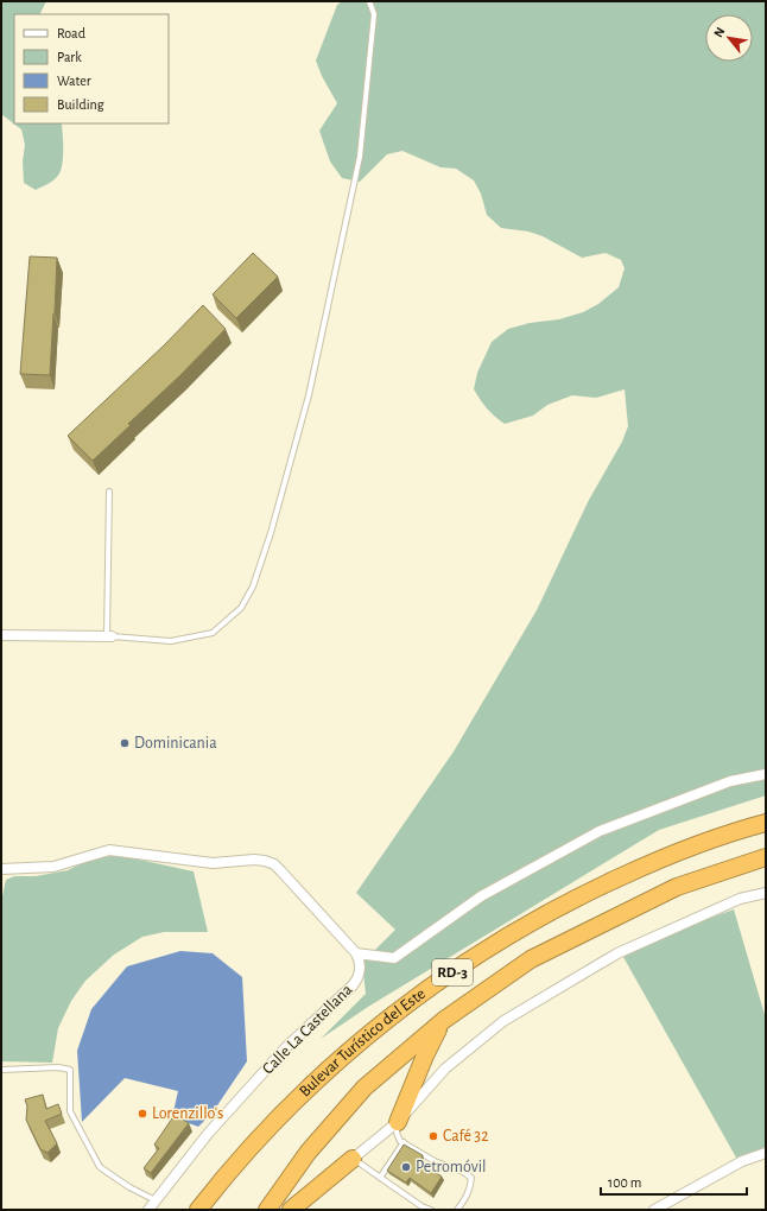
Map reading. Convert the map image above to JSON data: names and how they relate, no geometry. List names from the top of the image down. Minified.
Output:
{"streets":{"highway":["RD-3","Bulevar Turístico del Este"],"street":["Calle La Castellana"]},"places":["Dominicania","Lorenzillo's","Café 32","Petromóvil"],"legend":["Road","Park","Water","Building"],"scale_bar":"100 m","north":"top left"}
